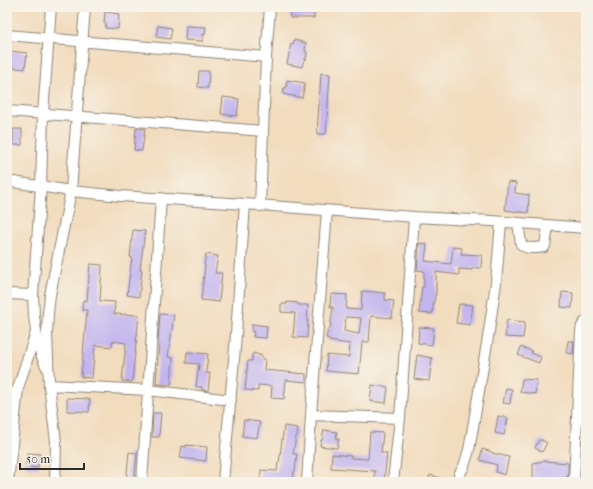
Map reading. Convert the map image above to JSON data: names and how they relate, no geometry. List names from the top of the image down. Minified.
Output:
{"scale_bar":"50 m"}
